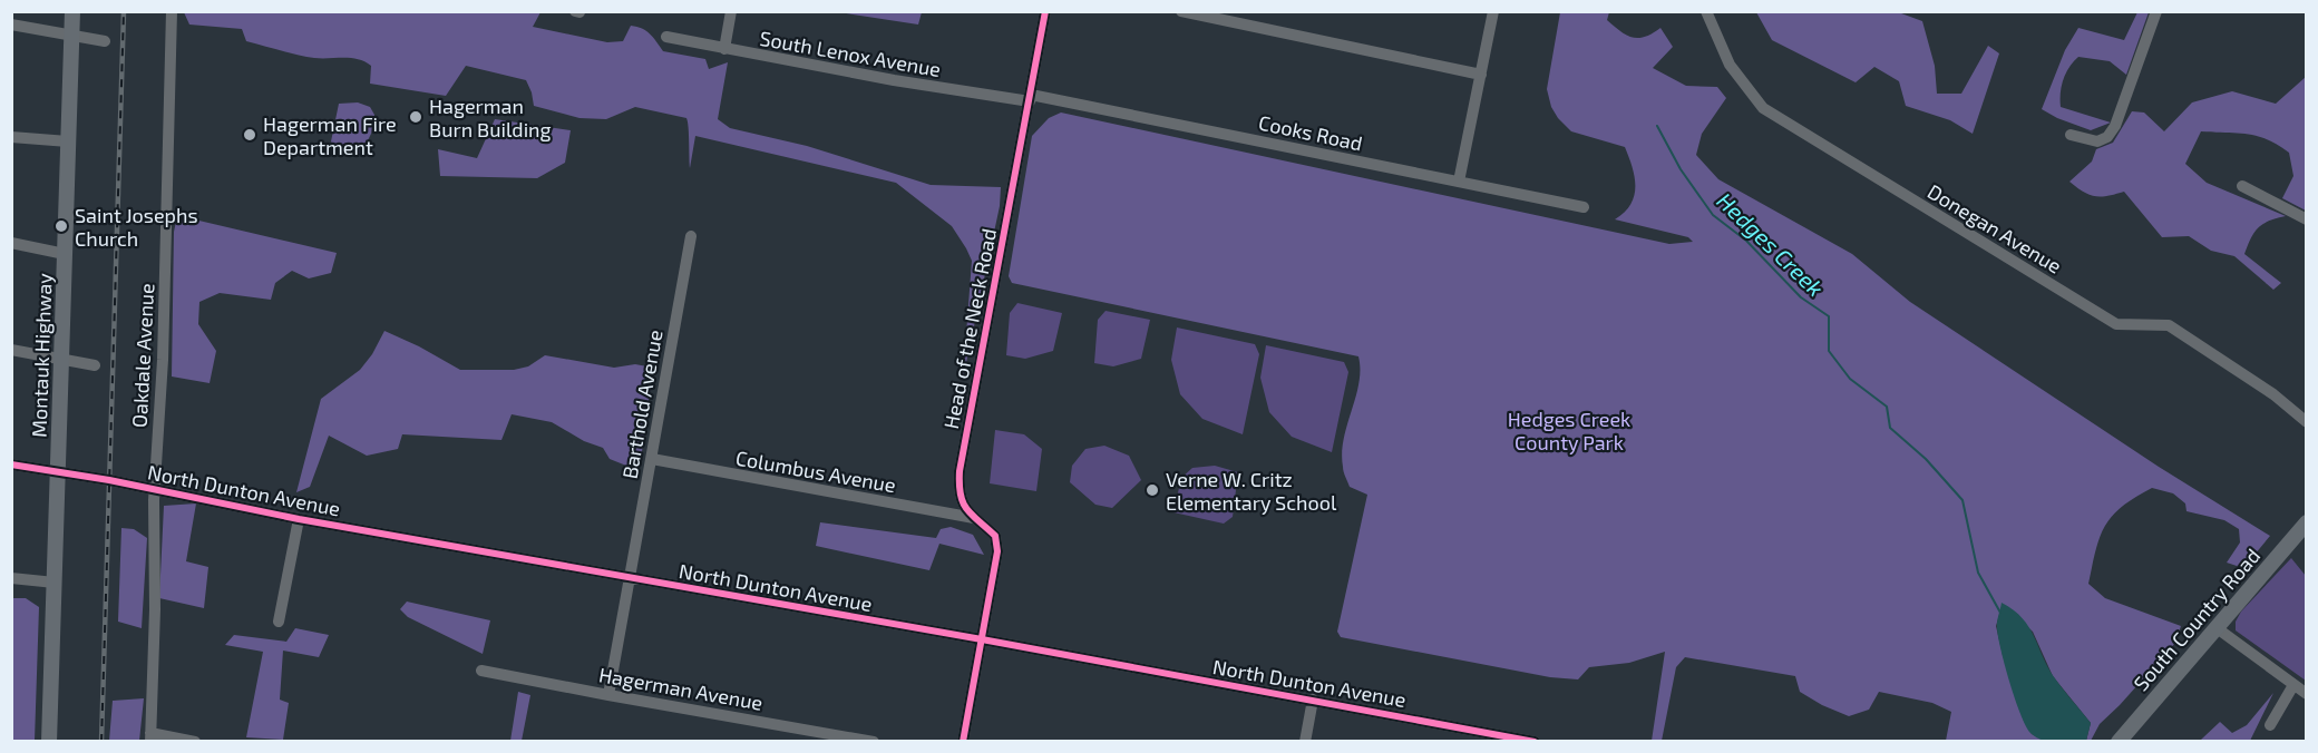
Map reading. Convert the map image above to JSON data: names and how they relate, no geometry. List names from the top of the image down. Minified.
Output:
{"streets":{"main road":["Montauk Highway","South Country Road"],"street":["South Lenox Avenue","Cooks Road","Donegan Avenue","Head of the Neck Road","Oakdale Avenue","Barthold Avenue","Columbus Avenue","North Dunton Avenue","Hagerman Avenue"]},"crossings":[["South Lenox Avenue","Cooks Road"],["South Lenox Avenue","Head of the Neck Road"],["Cooks Road","Head of the Neck Road"],["Head of the Neck Road","Columbus Avenue"],["Head of the Neck Road","North Dunton Avenue"],["Montauk Highway","North Dunton Avenue"],["Oakdale Avenue","North Dunton Avenue"],["Barthold Avenue","Columbus Avenue"],["Barthold Avenue","North Dunton Avenue"],["Barthold Avenue","Hagerman Avenue"]],"water":["Hedges Creek"],"parks":["Hedges Creek County Park"],"places":["Hagerman Burn Building","Hagerman Fire Department","Saint Josephs Church","Verne W. Critz Elementary School"]}
